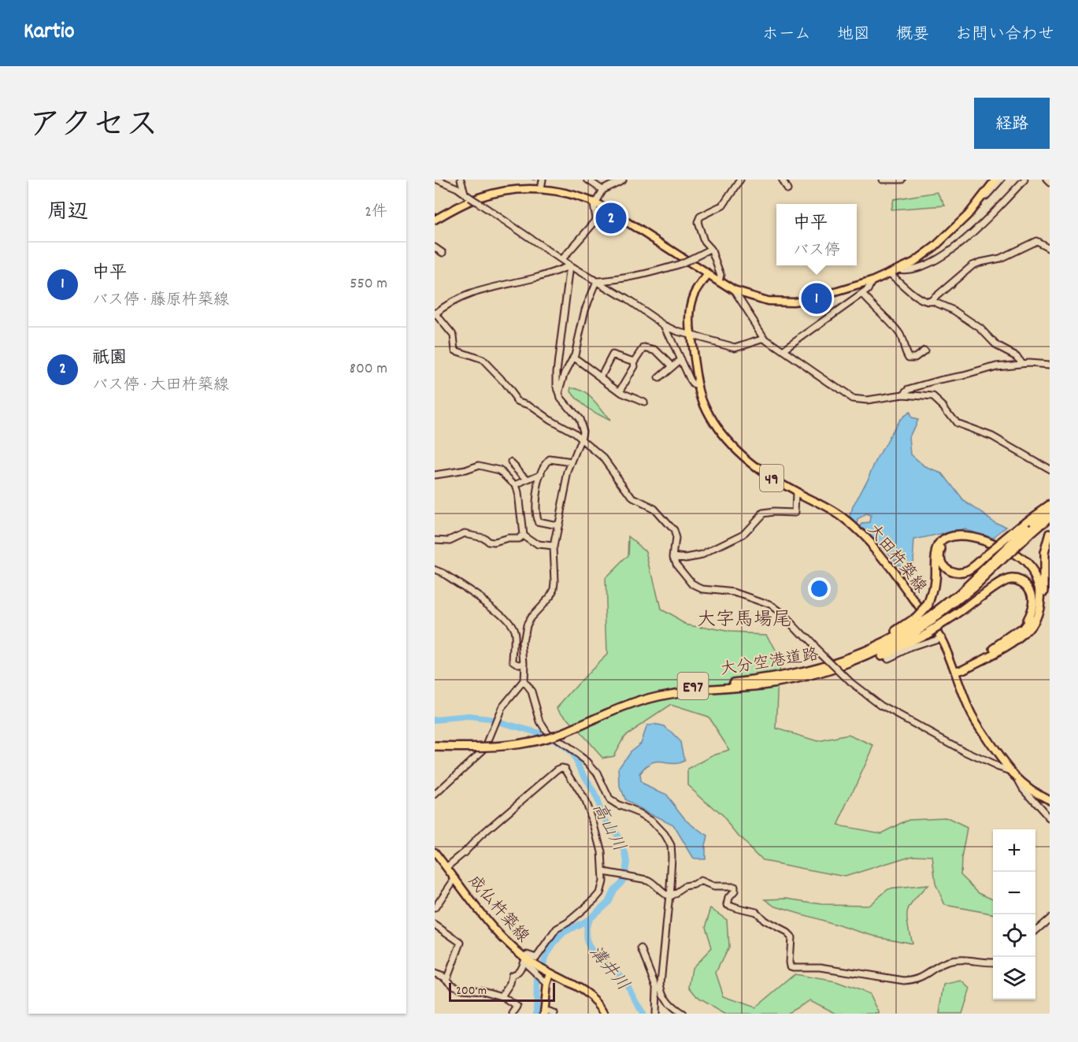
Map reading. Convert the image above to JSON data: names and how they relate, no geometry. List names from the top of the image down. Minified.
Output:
{"streets":{"highway":["大分空港道路","E97"],"main road":["49","大田杵築線","成仏杵築線"]},"districts":["大字馬場尾"],"water":["高山川","溝井川"],"scale_bar":"200 m","page":{"header":"Kartio","nav":["ホーム","地図","概要","お問い合わせ"],"title":"アクセス","buttons":"経路","heading":["周辺","2件"],"pins":["2","1"],"popup":["中平","バス停"],"list":[{"mark":"1","name":"中平","note":"バス停 · 藤原杵築線","value":"550 m"},{"mark":"2","name":"祇園","note":"バス停 · 大田杵築線","value":"800 m"}],"map_buttons":["+","−"],"scale":"200 m"}}
